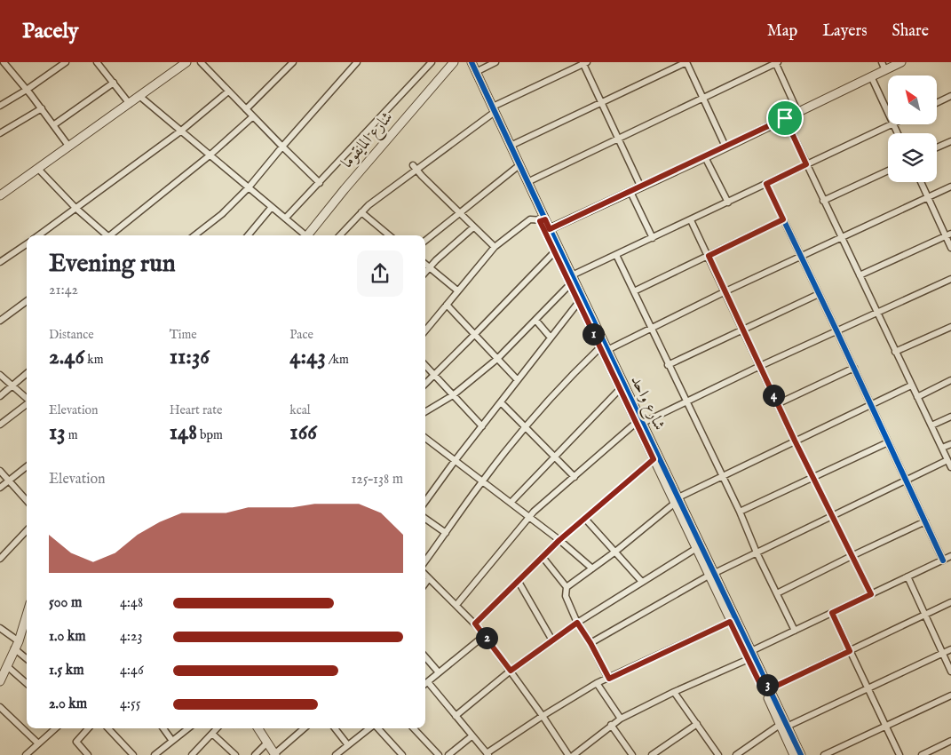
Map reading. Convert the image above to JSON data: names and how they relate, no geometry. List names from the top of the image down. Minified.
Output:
{"streets":{"street":["شارع المايقوما","شارع واحد"]},"north":"top left","page":{"header":"Pacely","nav":["Map","Layers","Share"],"heading":["Evening run","21:42"],"stats":[["Distance","2.46 km"],["Time","11:36"],["Pace","4:43 /km"],["Elevation","13 m"],["Heart rate","148 bpm"],["kcal","166"]],"pins":["1","4","2","3"],"chart":["Elevation","125–138 m"],"list":[{"name":"500 m","note":"4:48"},{"name":"1.0 km","note":"4:23"},{"name":"1.5 km","note":"4:46"},{"name":"2.0 km","note":"4:55"}]}}
